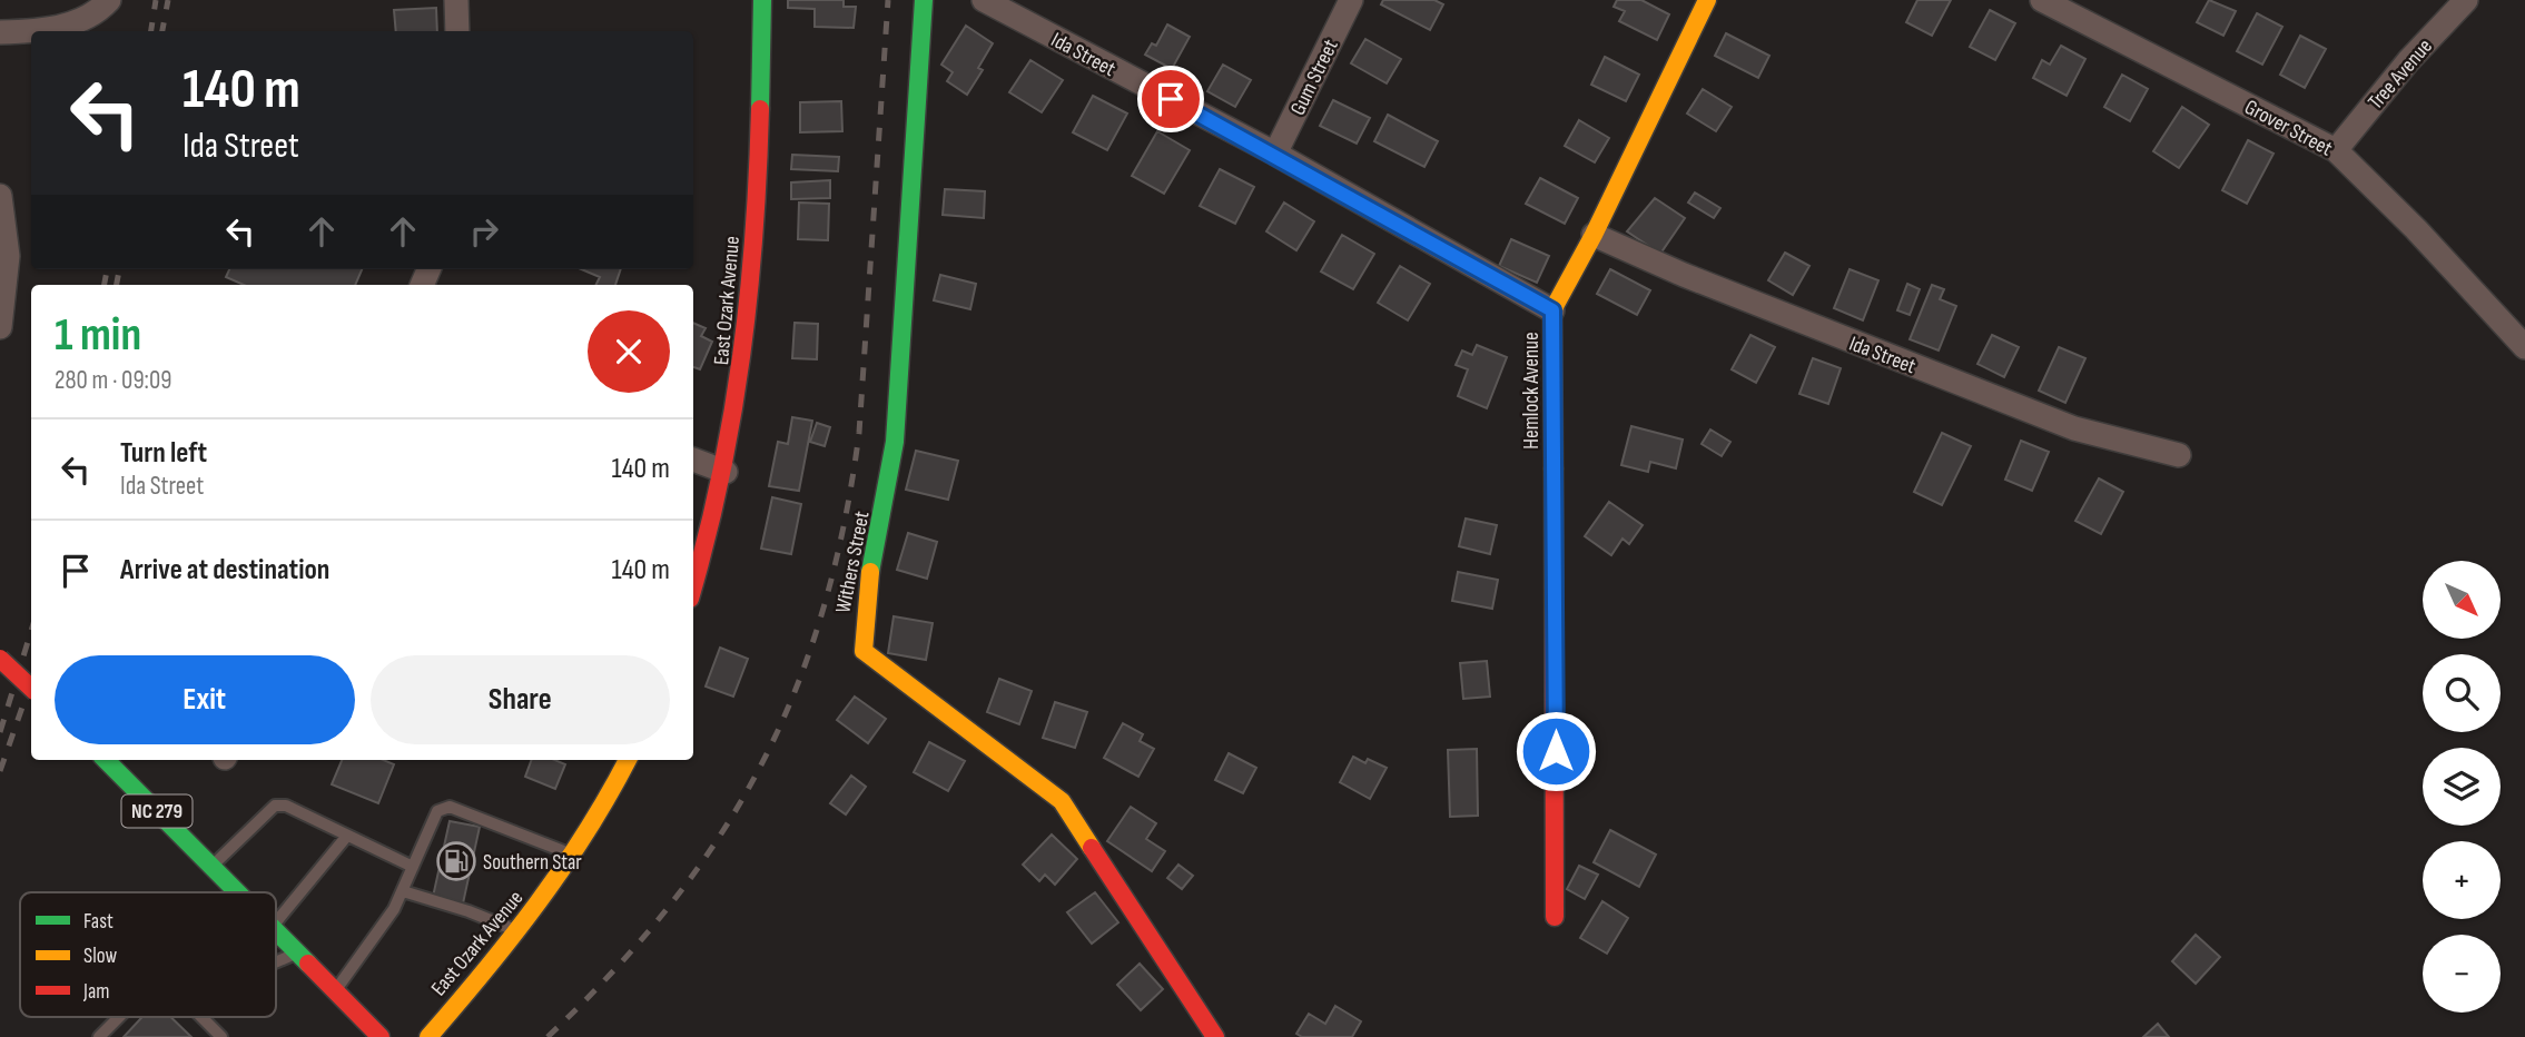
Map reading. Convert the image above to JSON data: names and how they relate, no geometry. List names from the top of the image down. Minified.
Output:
{"streets":{"street":["Ida Street","Tree Avenue","Gum Street","Grover Street","East Ozark Avenue","Hemlock Avenue","Withers Street","NC 279"]},"crossings":[["Ida Street","Gum Street"],["Ida Street","Hemlock Avenue"],["Tree Avenue","Grover Street"]],"places":{"fuel station":["Southern Star"]},"legend":["Fast","Slow","Jam"],"north":"bottom right","page":{"turn":["140 m","Ida Street"],"heading":["1 min","280 m · 09:09"],"list":[{"name":"Turn left","note":"Ida Street","value":"140 m"},{"name":"Arrive at destination","value":"140 m"}],"map_buttons":["+","−"],"buttons":["Exit","Share"]}}
